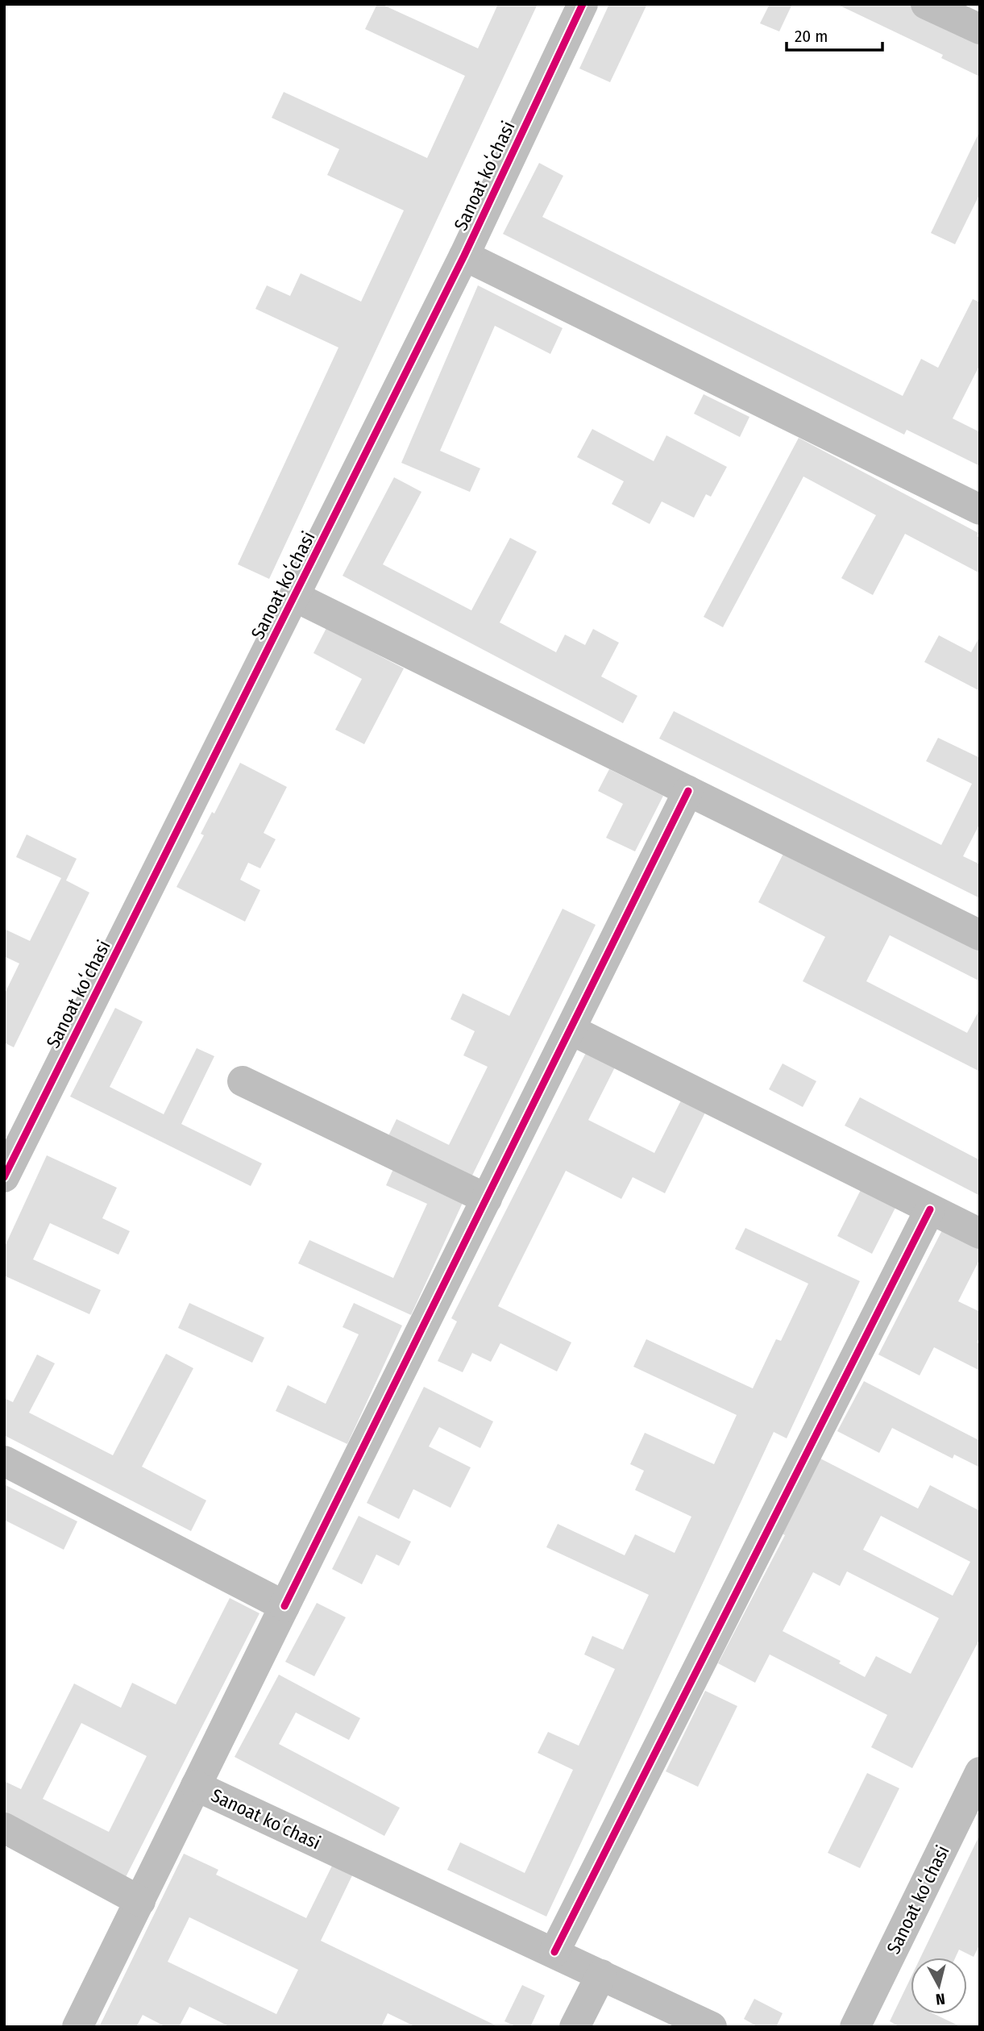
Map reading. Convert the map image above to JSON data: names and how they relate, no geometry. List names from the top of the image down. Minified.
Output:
{"streets":{"street":["Sanoat koʻchasi"]},"scale_bar":"20 m","north":"bottom"}
